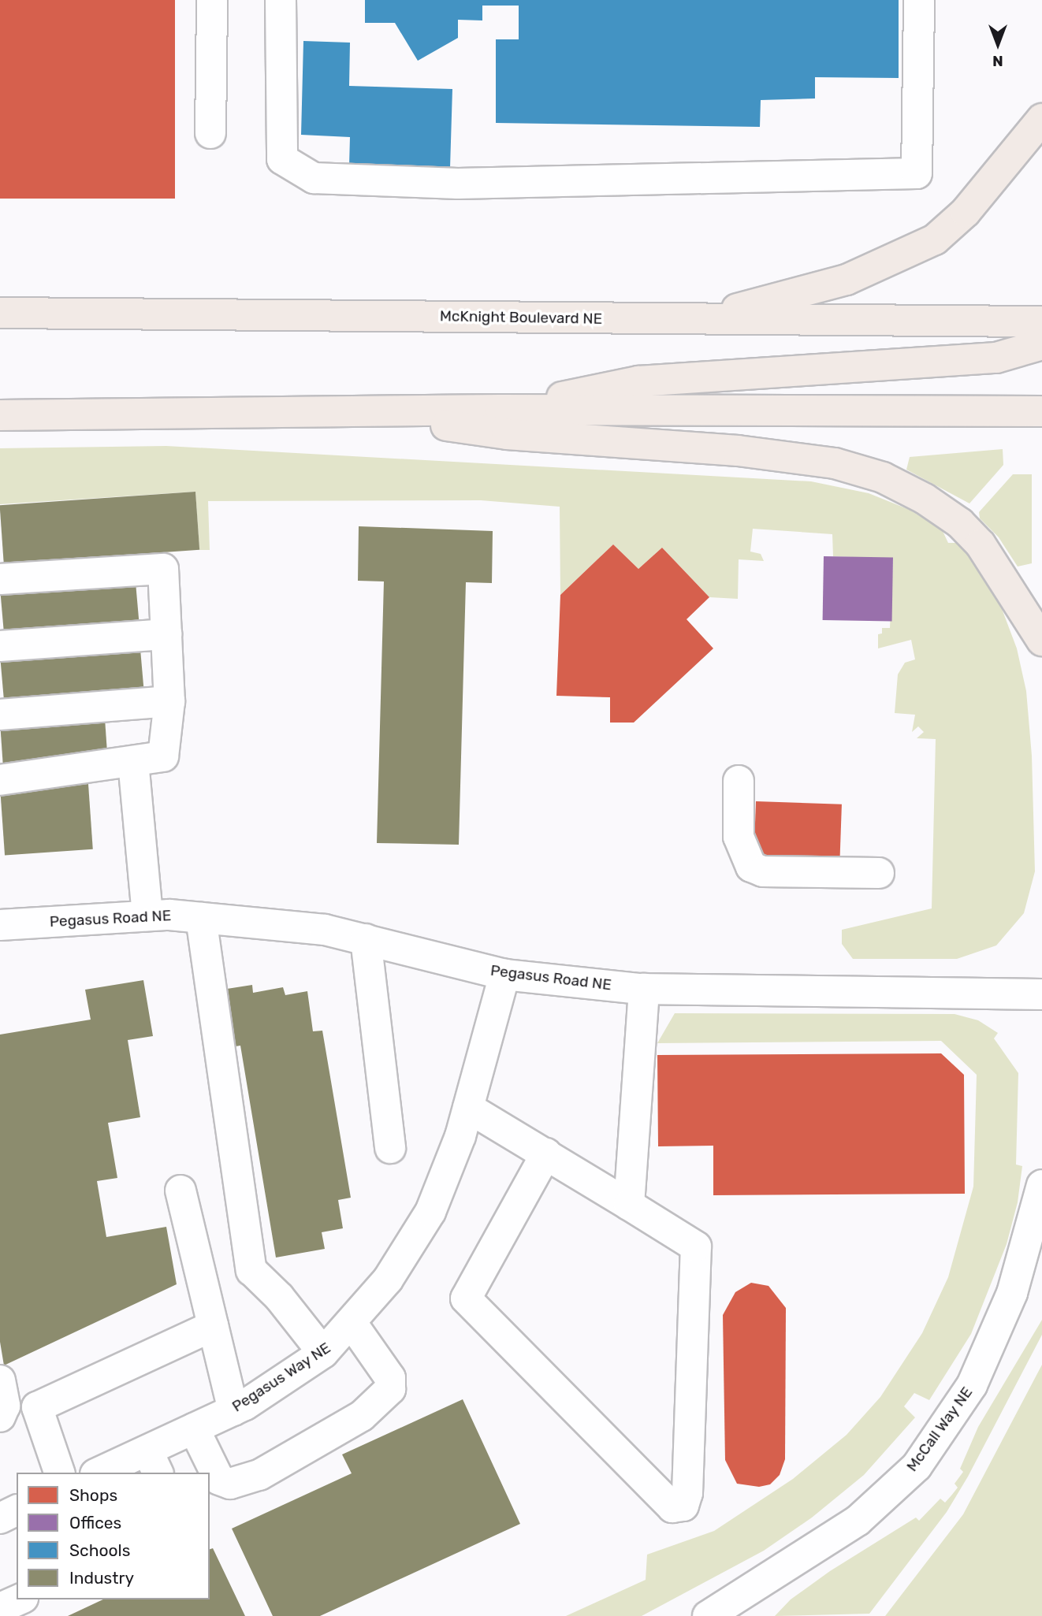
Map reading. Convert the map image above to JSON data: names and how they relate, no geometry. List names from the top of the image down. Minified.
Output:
{"streets":{"main road":["McKnight Boulevard NE"],"street":["Pegasus Road NE","Pegasus Way NE","McCall Way NE"]},"crossings":[["Pegasus Road NE","Pegasus Way NE"]],"legend":["Shops","Offices","Schools","Industry"],"north":"bottom"}
